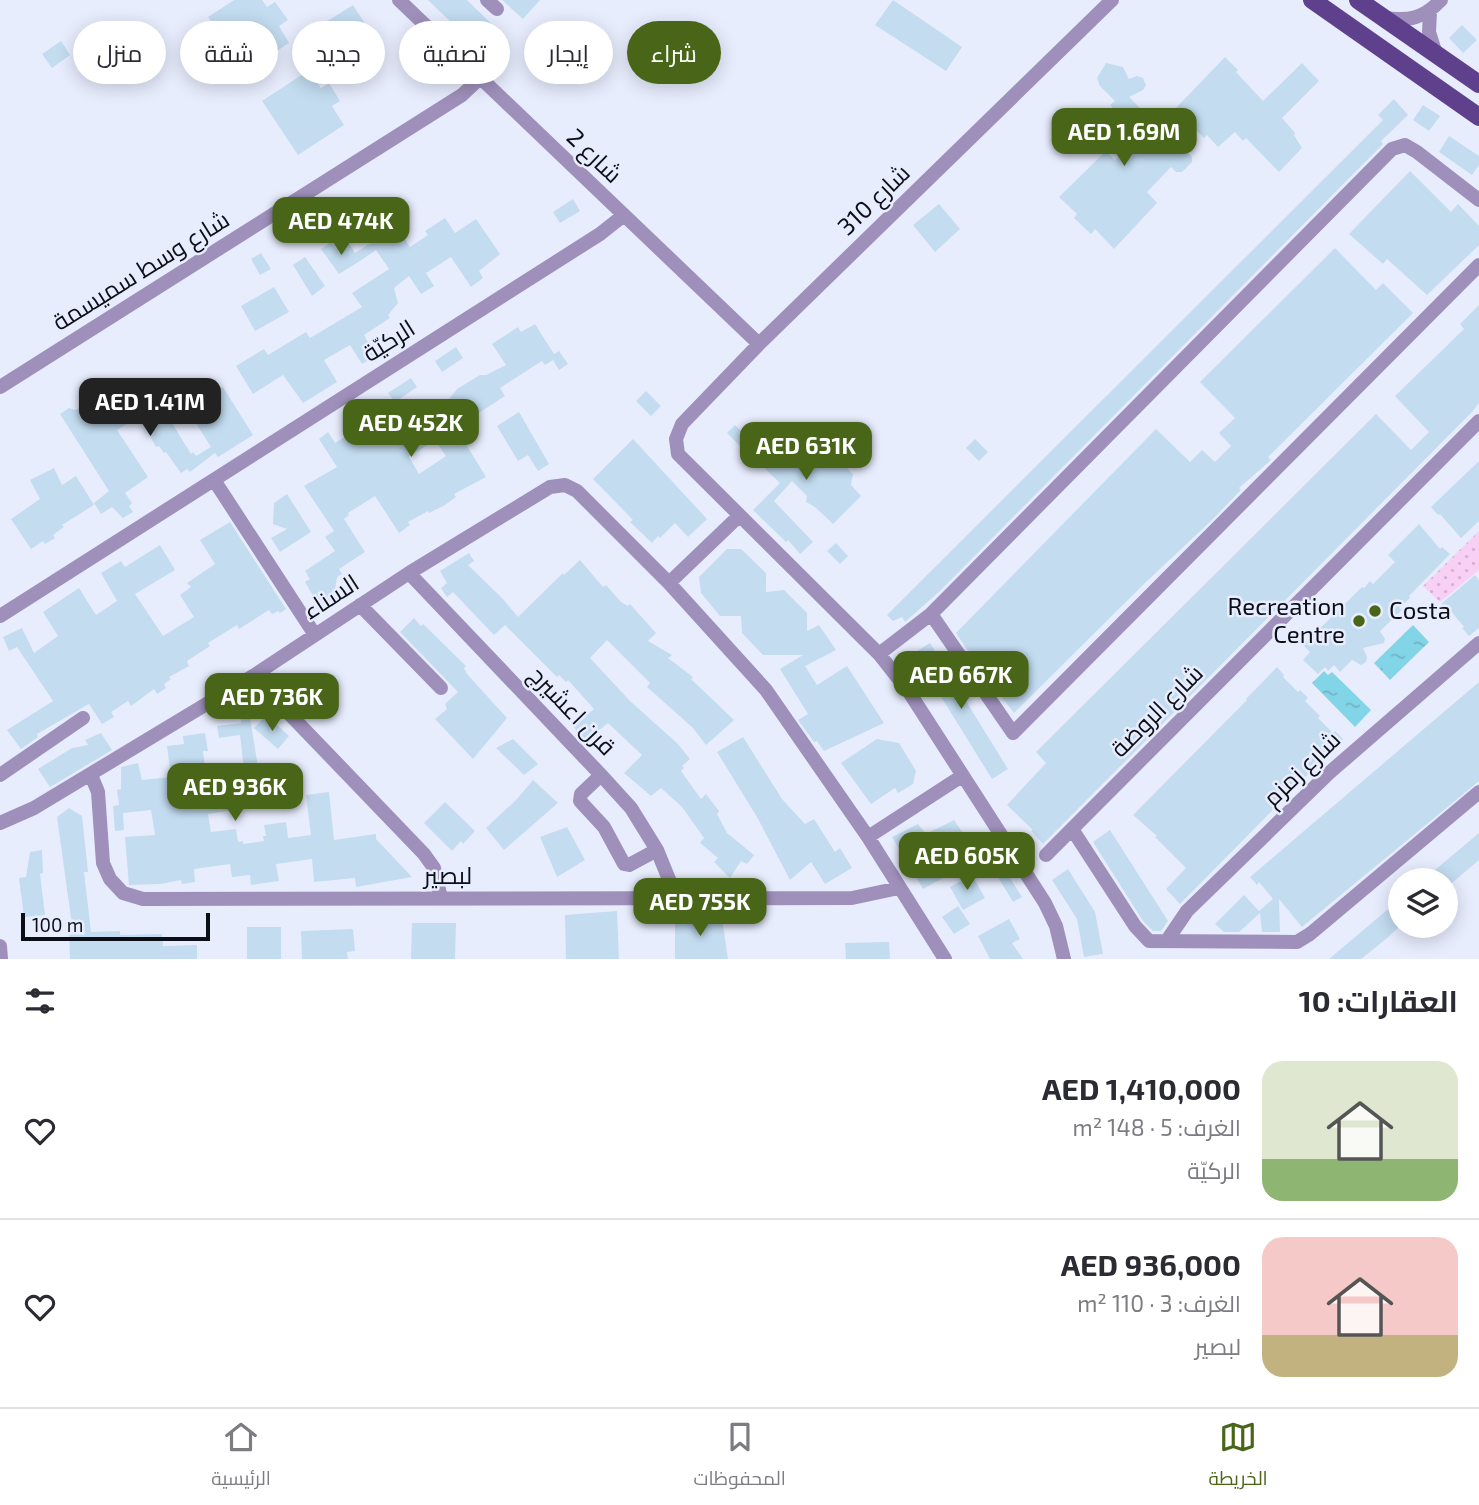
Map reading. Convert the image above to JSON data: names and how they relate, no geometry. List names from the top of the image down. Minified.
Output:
{"streets":{"street":["شارع 2","شارع 310","شارع وسط سميسمة","الركيّة","السناء","قرن اعشيرج","شارع الروضة","شارع زمزم","لبصير"]},"crossings":[["شارع 2","شارع 310"],["شارع 2","الركيّة"],["السناء","قرن اعشيرج"],["السناء","لبصير"],["قرن اعشيرج","لبصير"]],"places":["Costa","Recreation Centre"],"scale_bar":"100 m","page":{"chip":["شراء","إيجار","تصفية","جديد","شقة","منزل"],"price":["AED 1.69M","AED 474K","AED 1.41M","AED 452K","AED 631K","AED 667K","AED 736K","AED 936K","AED 605K","AED 755K"],"scale":"100 m","heading":"العقارات: 10","list":[{"name":"AED 1,410,000","note":"الغرف: 5 · 148 m² · الركيّة"},{"name":"AED 936,000","note":"الغرف: 3 · 110 m² · لبصير"}],"tabs":["الخريطة","المحفوظات","الرئيسية"]}}
